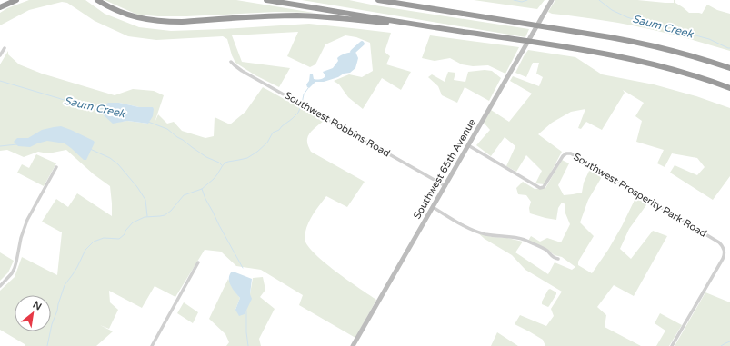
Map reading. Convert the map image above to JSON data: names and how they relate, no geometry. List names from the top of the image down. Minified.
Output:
{"streets":{"main road":["Southwest 65th Avenue"],"street":["Southwest Robbins Road","Southwest Prosperity Park Road"]},"crossings":[["Southwest Robbins Road","Southwest 65th Avenue"],["Southwest 65th Avenue","Southwest Prosperity Park Road"]],"water":["Saum Creek"],"north":"top right"}
